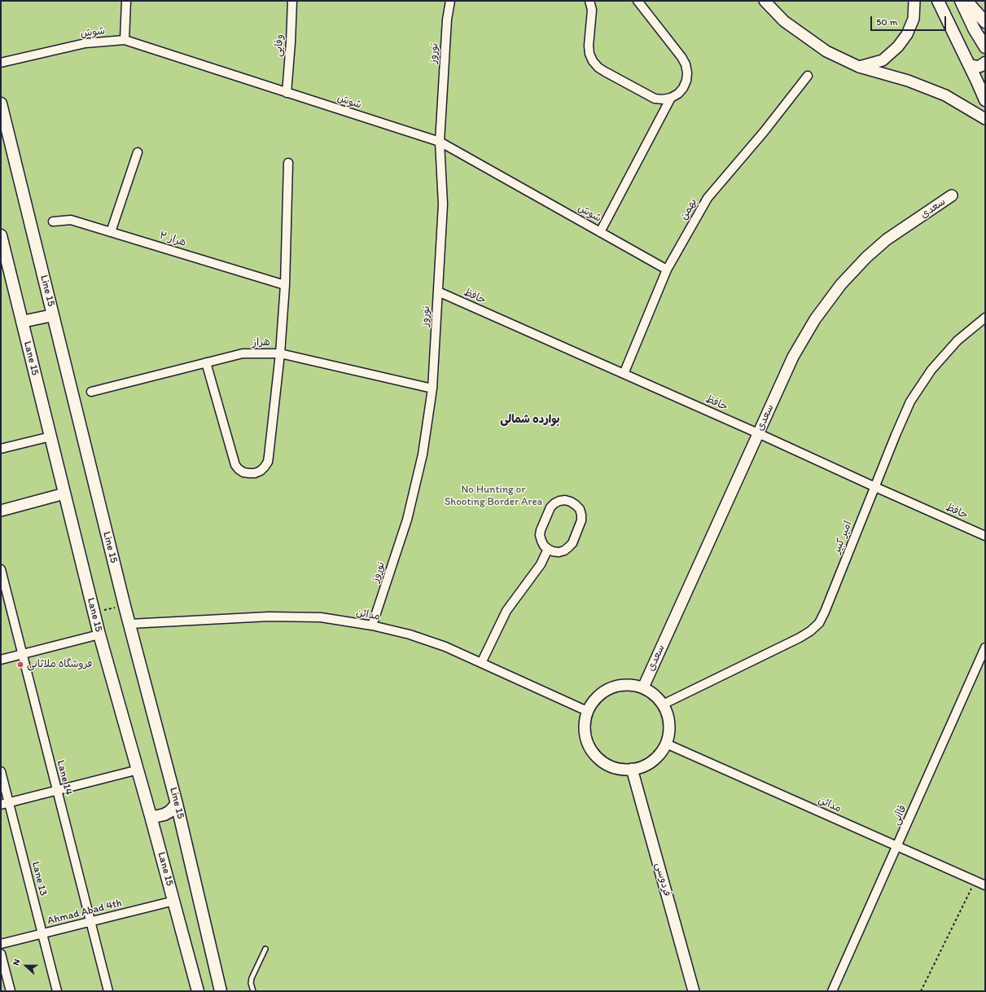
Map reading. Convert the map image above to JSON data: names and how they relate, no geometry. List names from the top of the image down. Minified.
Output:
{"streets":{"main road":["Line 15","Lane 15"],"street":["شوش","وفایی","نوروز","سعدی","بهمن","هراز ۲","حافظ","هراز","امیر کبیر","مدائن","Lane 14","قاآنی","Lane 13","فردوسی","Ahmad Abad 4th"]},"crossings":[["شوش","وفایی"],["شوش","نوروز"],["شوش","بهمن"],["نوروز","حافظ"],["نوروز","هراز"],["نوروز","مدائن"],["سعدی","حافظ"],["سعدی","امیر کبیر"],["سعدی","مدائن"],["سعدی","فردوسی"],["بهمن","حافظ"],["Line 15","مدائن"],["حافظ","امیر کبیر"],["Lane 15","Ahmad Abad 4th"],["امیر کبیر","مدائن"],["امیر کبیر","فردوسی"],["مدائن","قاآنی"],["مدائن","فردوسی"],["Lane 14","Ahmad Abad 4th"],["Lane 13","Ahmad Abad 4th"]],"districts":["بوارده شمالی"],"parks":["No Hunting or Shooting Border Area"],"places":["فروشگاه ملاثانی"],"scale_bar":"50 m","north":"left"}
